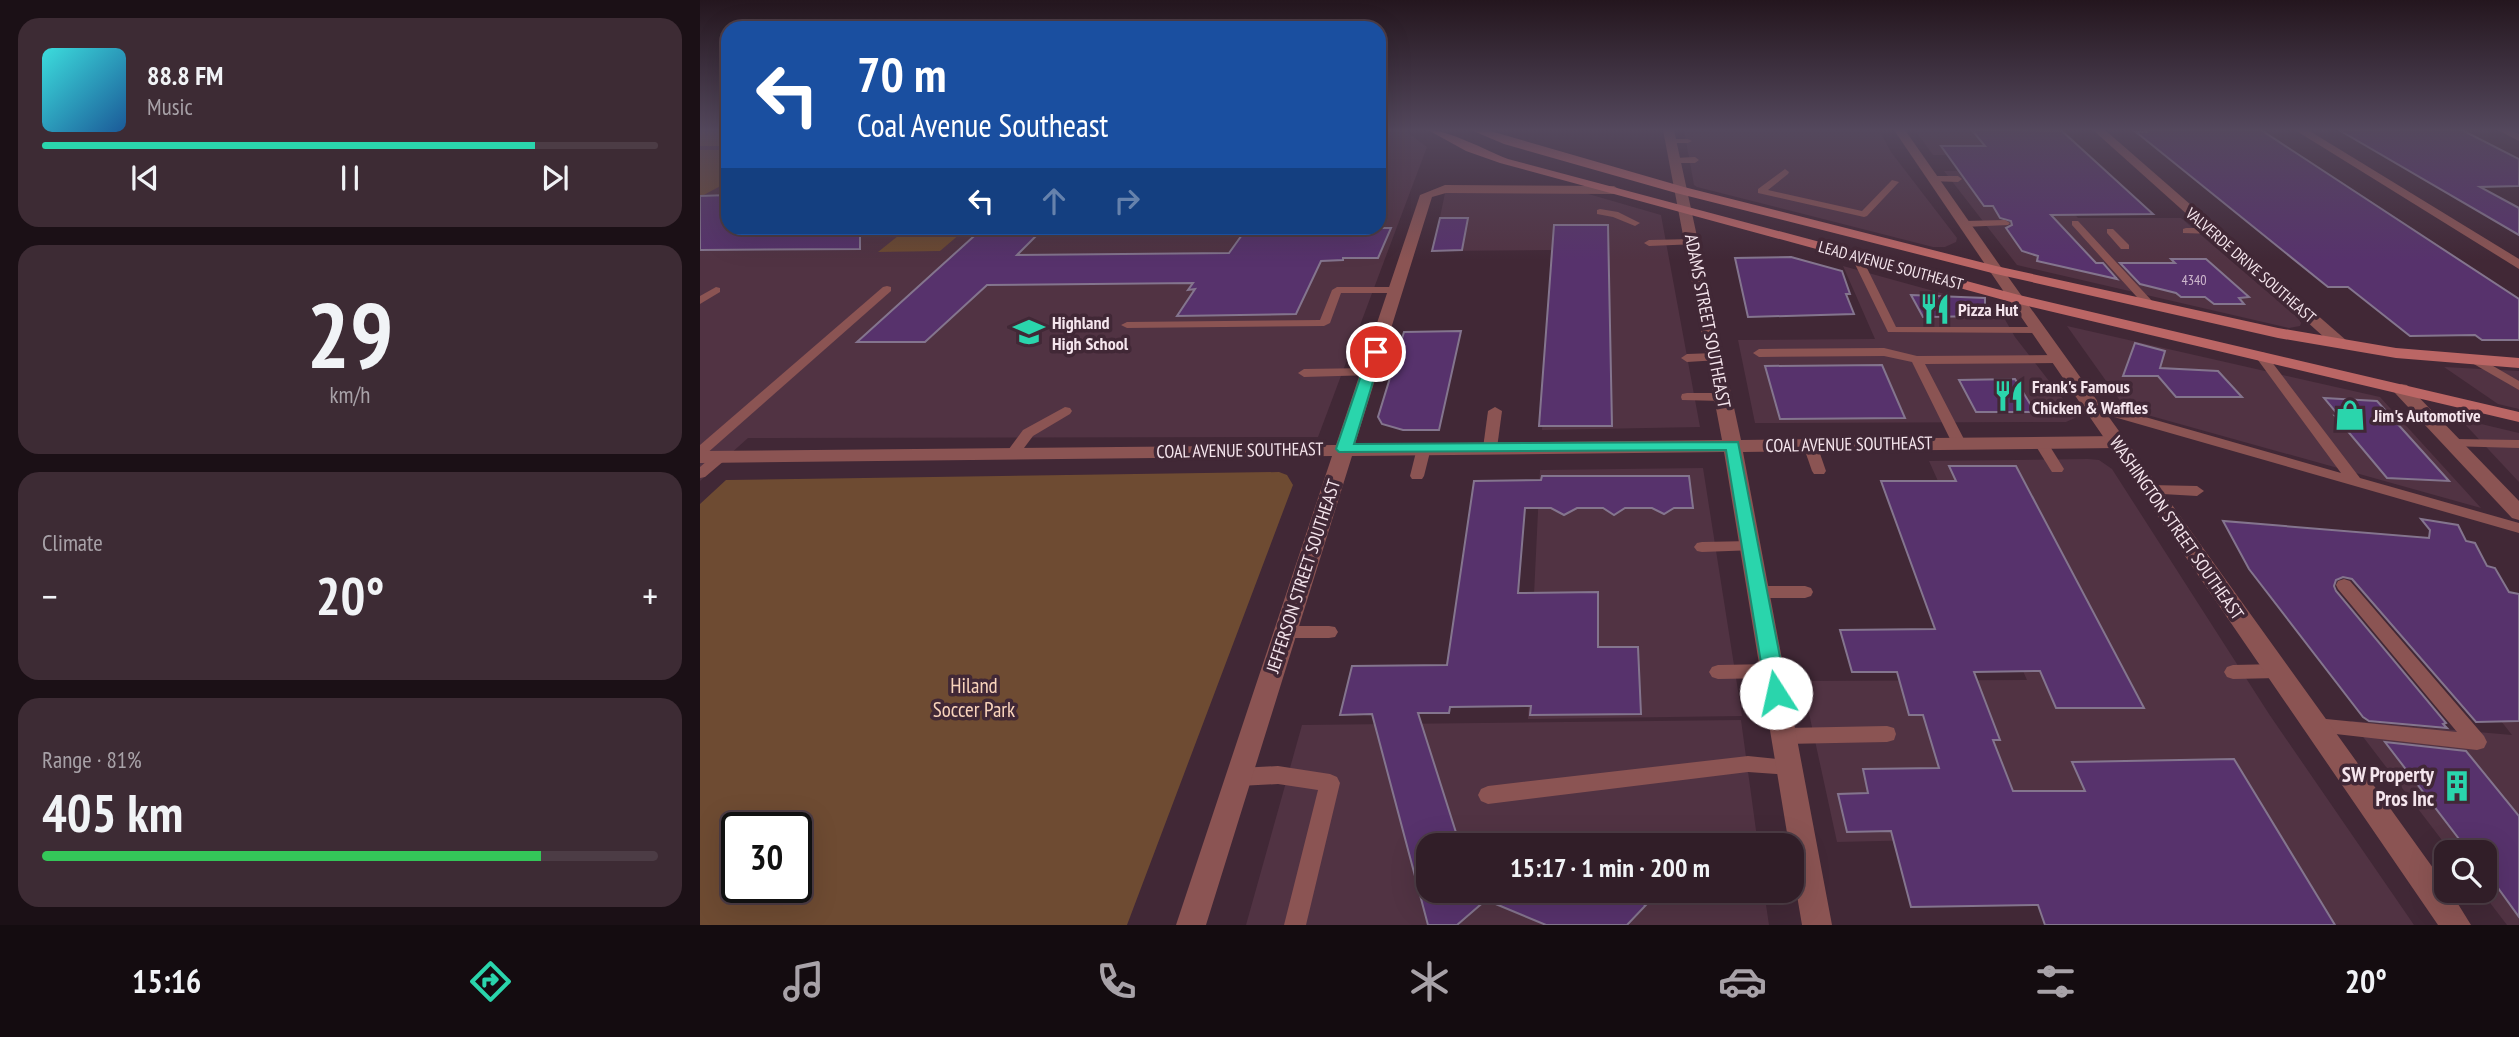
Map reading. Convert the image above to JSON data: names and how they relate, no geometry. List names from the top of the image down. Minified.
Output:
{"streets":{"main road":["LEAD AVENUE SOUTHEAST"],"street":["VALVERDE DRIVE SOUTHEAST","ADAMS STREET SOUTHEAST","COAL AVENUE SOUTHEAST","WASHINGTON STREET SOUTHEAST","JEFFERSON STREET SOUTHEAST"]},"crossings":[["LEAD AVENUE SOUTHEAST","ADAMS STREET SOUTHEAST"],["LEAD AVENUE SOUTHEAST","WASHINGTON STREET SOUTHEAST"],["ADAMS STREET SOUTHEAST","COAL AVENUE SOUTHEAST"],["COAL AVENUE SOUTHEAST","WASHINGTON STREET SOUTHEAST"],["COAL AVENUE SOUTHEAST","JEFFERSON STREET SOUTHEAST"]],"parks":["Hiland Soccer Park"],"places":{"restaurant":["Pizza Hut","Frank's Famous Chicken & Waffles"],"school or university":["Highland High School"],"shop":["Jim's Automotive"],"building":["SW Property Pros Inc"]},"house_numbers":["4340"],"page":{"turn":["70 m","Coal Avenue Southeast"],"song":["88.8 FM","Music"],"tile":[["29","km/h"],"Climate",["Range · 81%","405 km"]],"heat":["−","20°","+"],"limit":"30","trip":"15:17 · 1 min · 200 m","tabs":["15:16","20°"]}}
